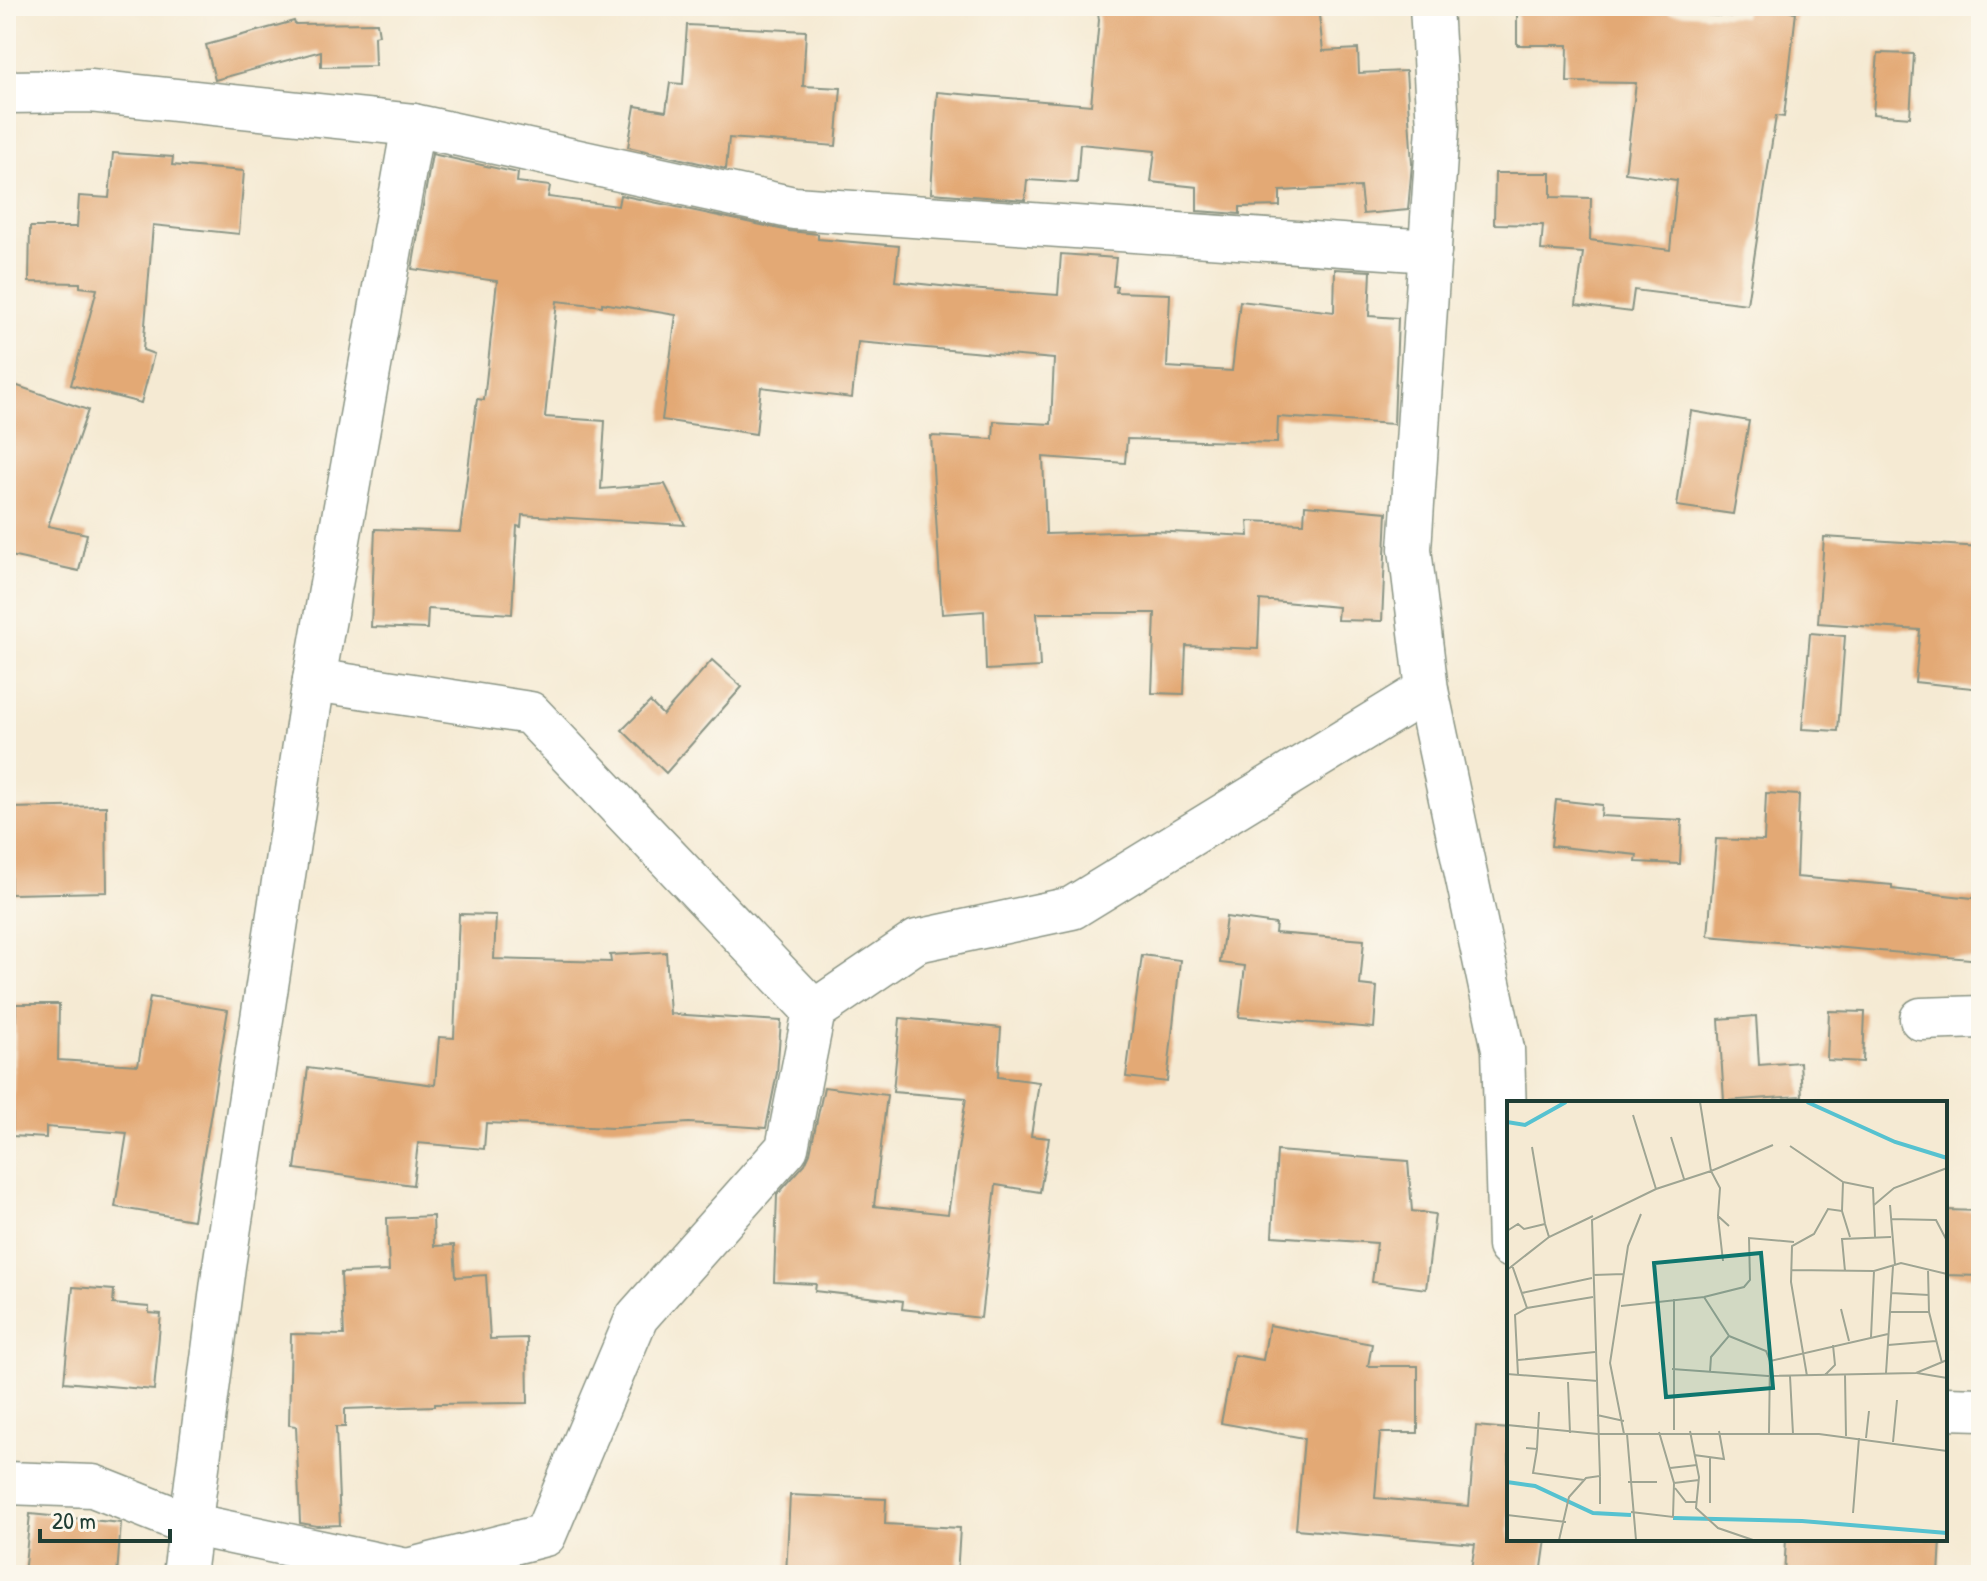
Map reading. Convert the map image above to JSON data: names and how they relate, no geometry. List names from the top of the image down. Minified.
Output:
{"scale_bar":"20 m"}
